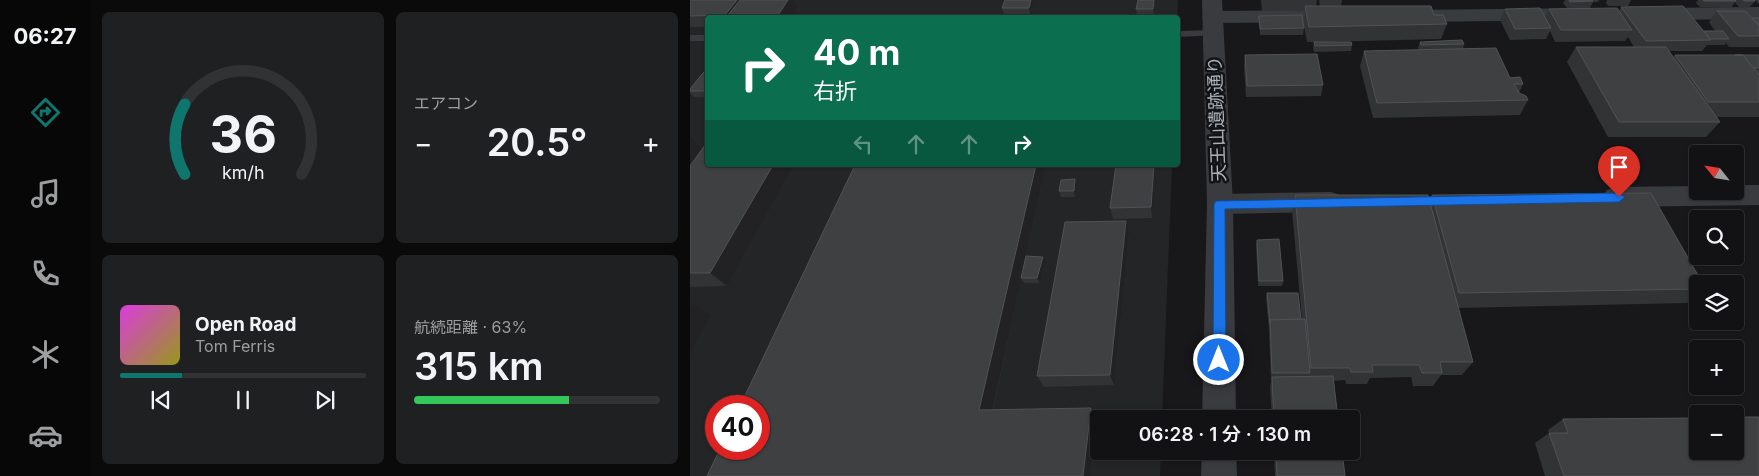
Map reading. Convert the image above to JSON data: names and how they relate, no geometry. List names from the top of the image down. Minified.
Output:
{"streets":{"street":["天王山遺跡通り"]},"north":"top left","page":{"tabs":"06:27","tile":["エアコン",["航続距離 · 63%","315 km"]],"turn":["40 m","右折"],"heat":["−","20.5°","+"],"map_buttons":["+","−"],"song":["Open Road","Tom Ferris"],"limit":"40","trip":"06:28 · 1 分 · 130 m","gauge":["36","km/h"]}}
